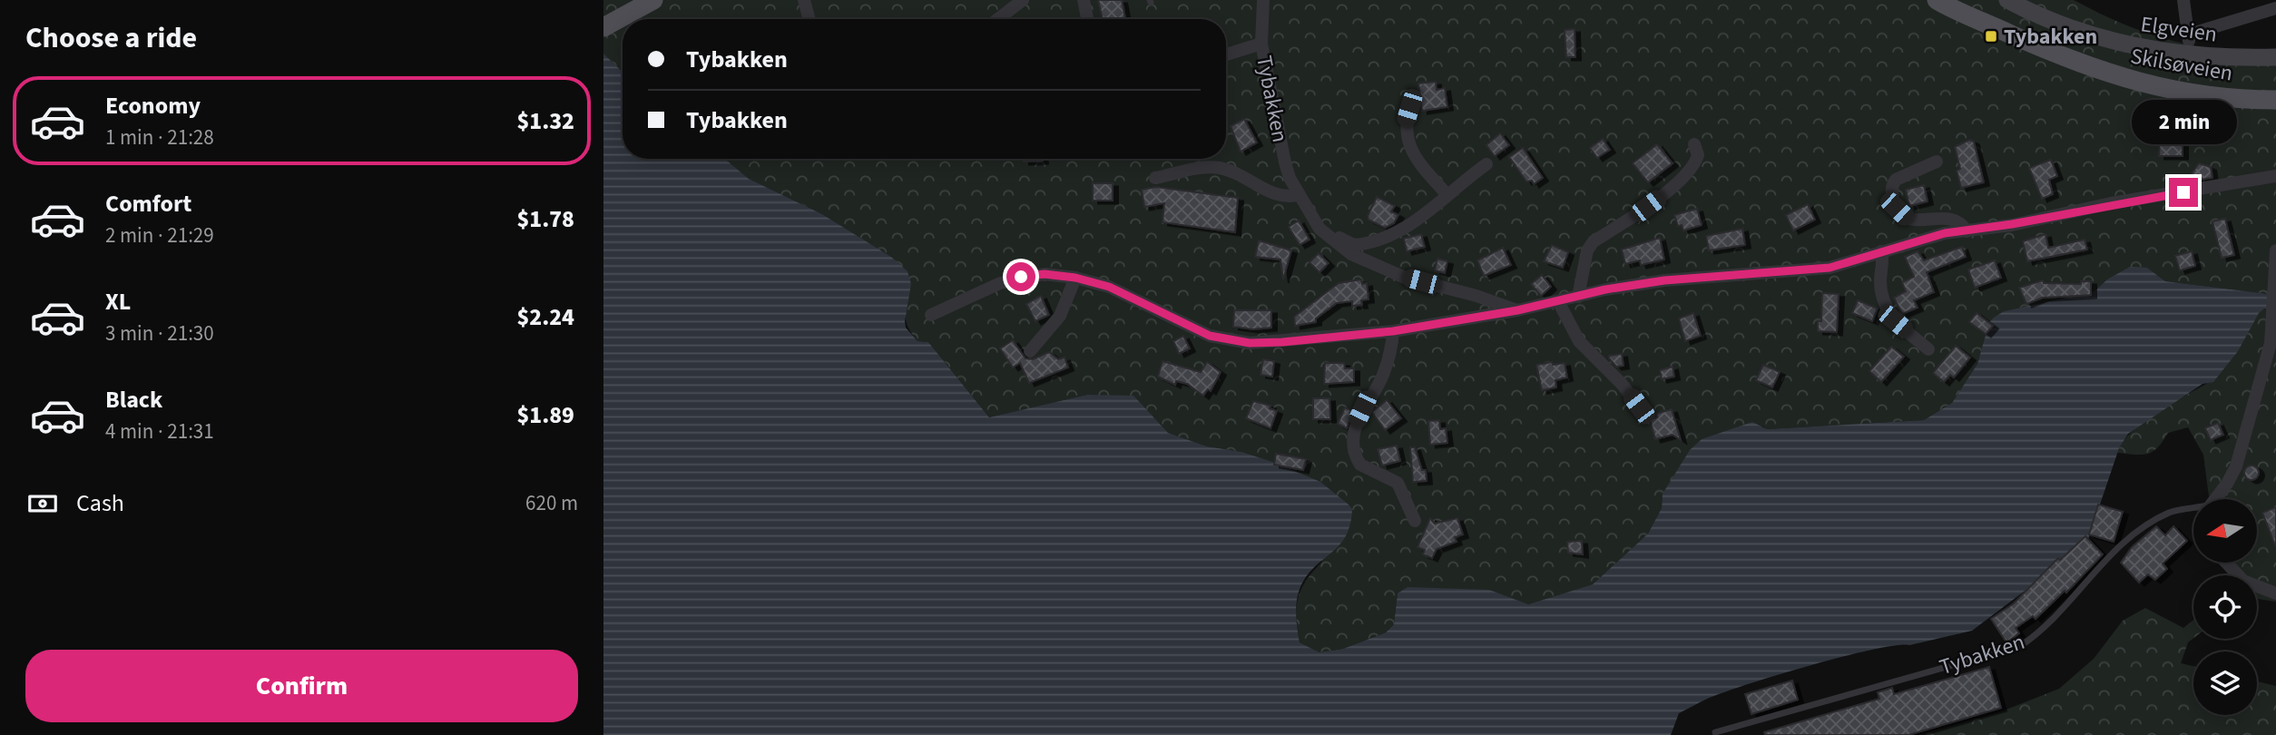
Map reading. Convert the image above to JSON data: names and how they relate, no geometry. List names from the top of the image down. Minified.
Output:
{"streets":{"main road":["Elgveien","Skilsøveien"],"street":["Tybakken"]},"places":{"transit":["Tybakken"]},"north":"left","page":{"heading":"Choose a ride","banner":["Tybakken","Tybakken"],"list":[{"name":"Economy","note":"1 min · 21:28","value":"$1.32"},{"name":"Comfort","note":"2 min · 21:29","value":"$1.78"},{"name":"XL","note":"3 min · 21:30","value":"$2.24"},{"name":"Black","note":"4 min · 21:31","value":"$1.89"}],"bubble":"2 min","pay":["Cash","620 m"],"buttons":"Confirm"}}
